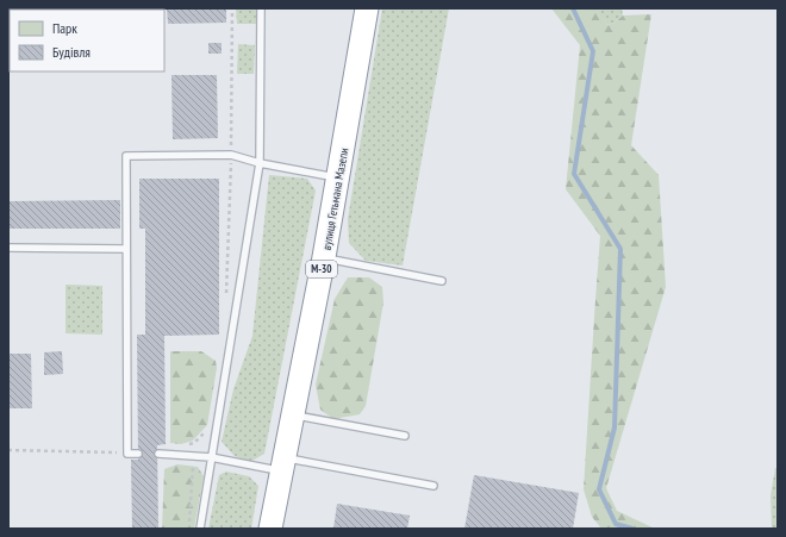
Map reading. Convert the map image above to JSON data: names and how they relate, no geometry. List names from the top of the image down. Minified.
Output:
{"streets":{"highway":["вулиця Гетьмана Мазепи","М-30"]},"legend":["Парк","Будівля"]}
